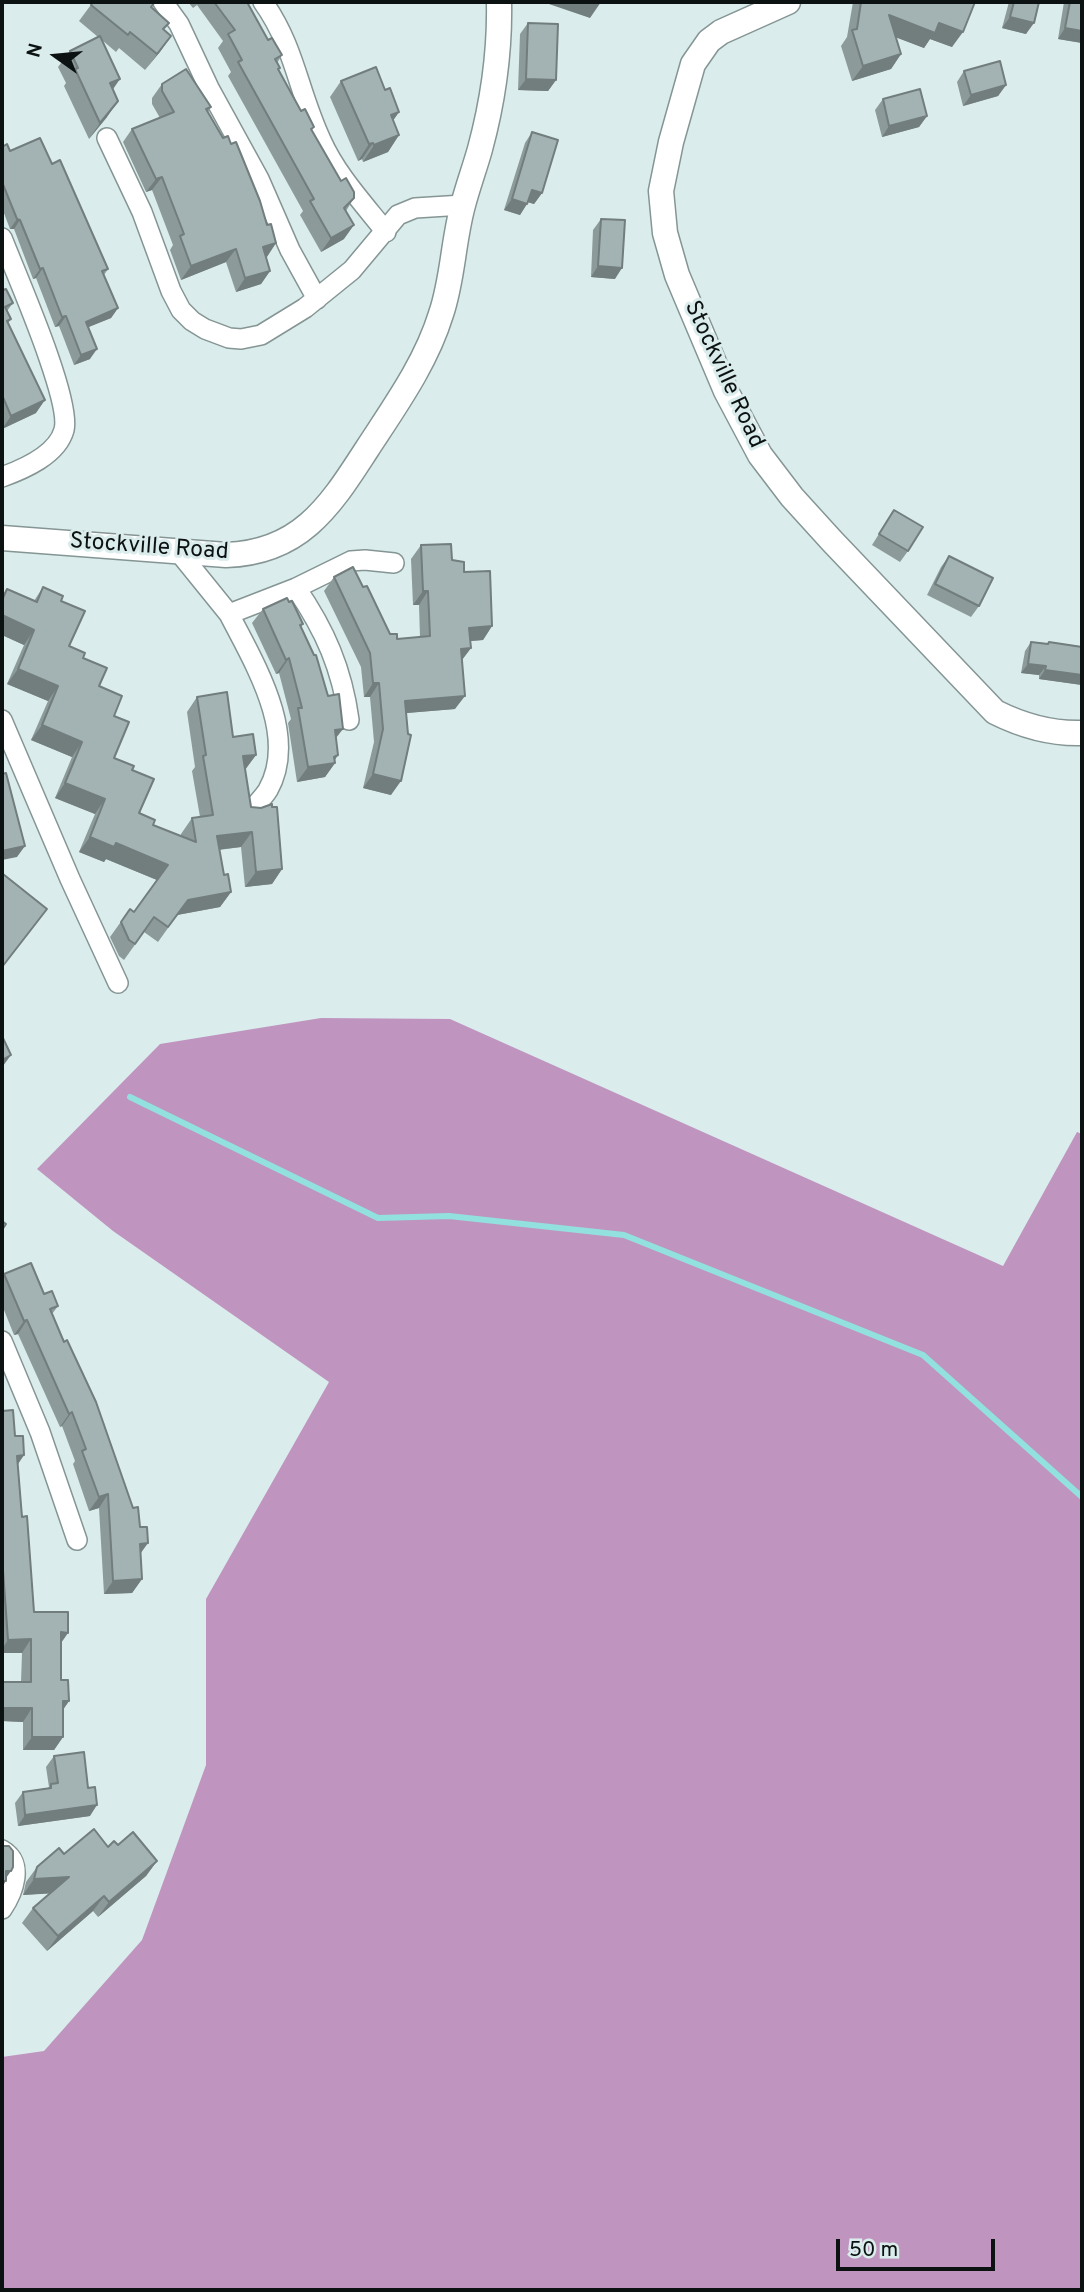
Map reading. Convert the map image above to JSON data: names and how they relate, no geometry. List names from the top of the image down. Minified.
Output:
{"streets":{"street":["Stockville Road"]},"scale_bar":"50 m","north":"left"}
